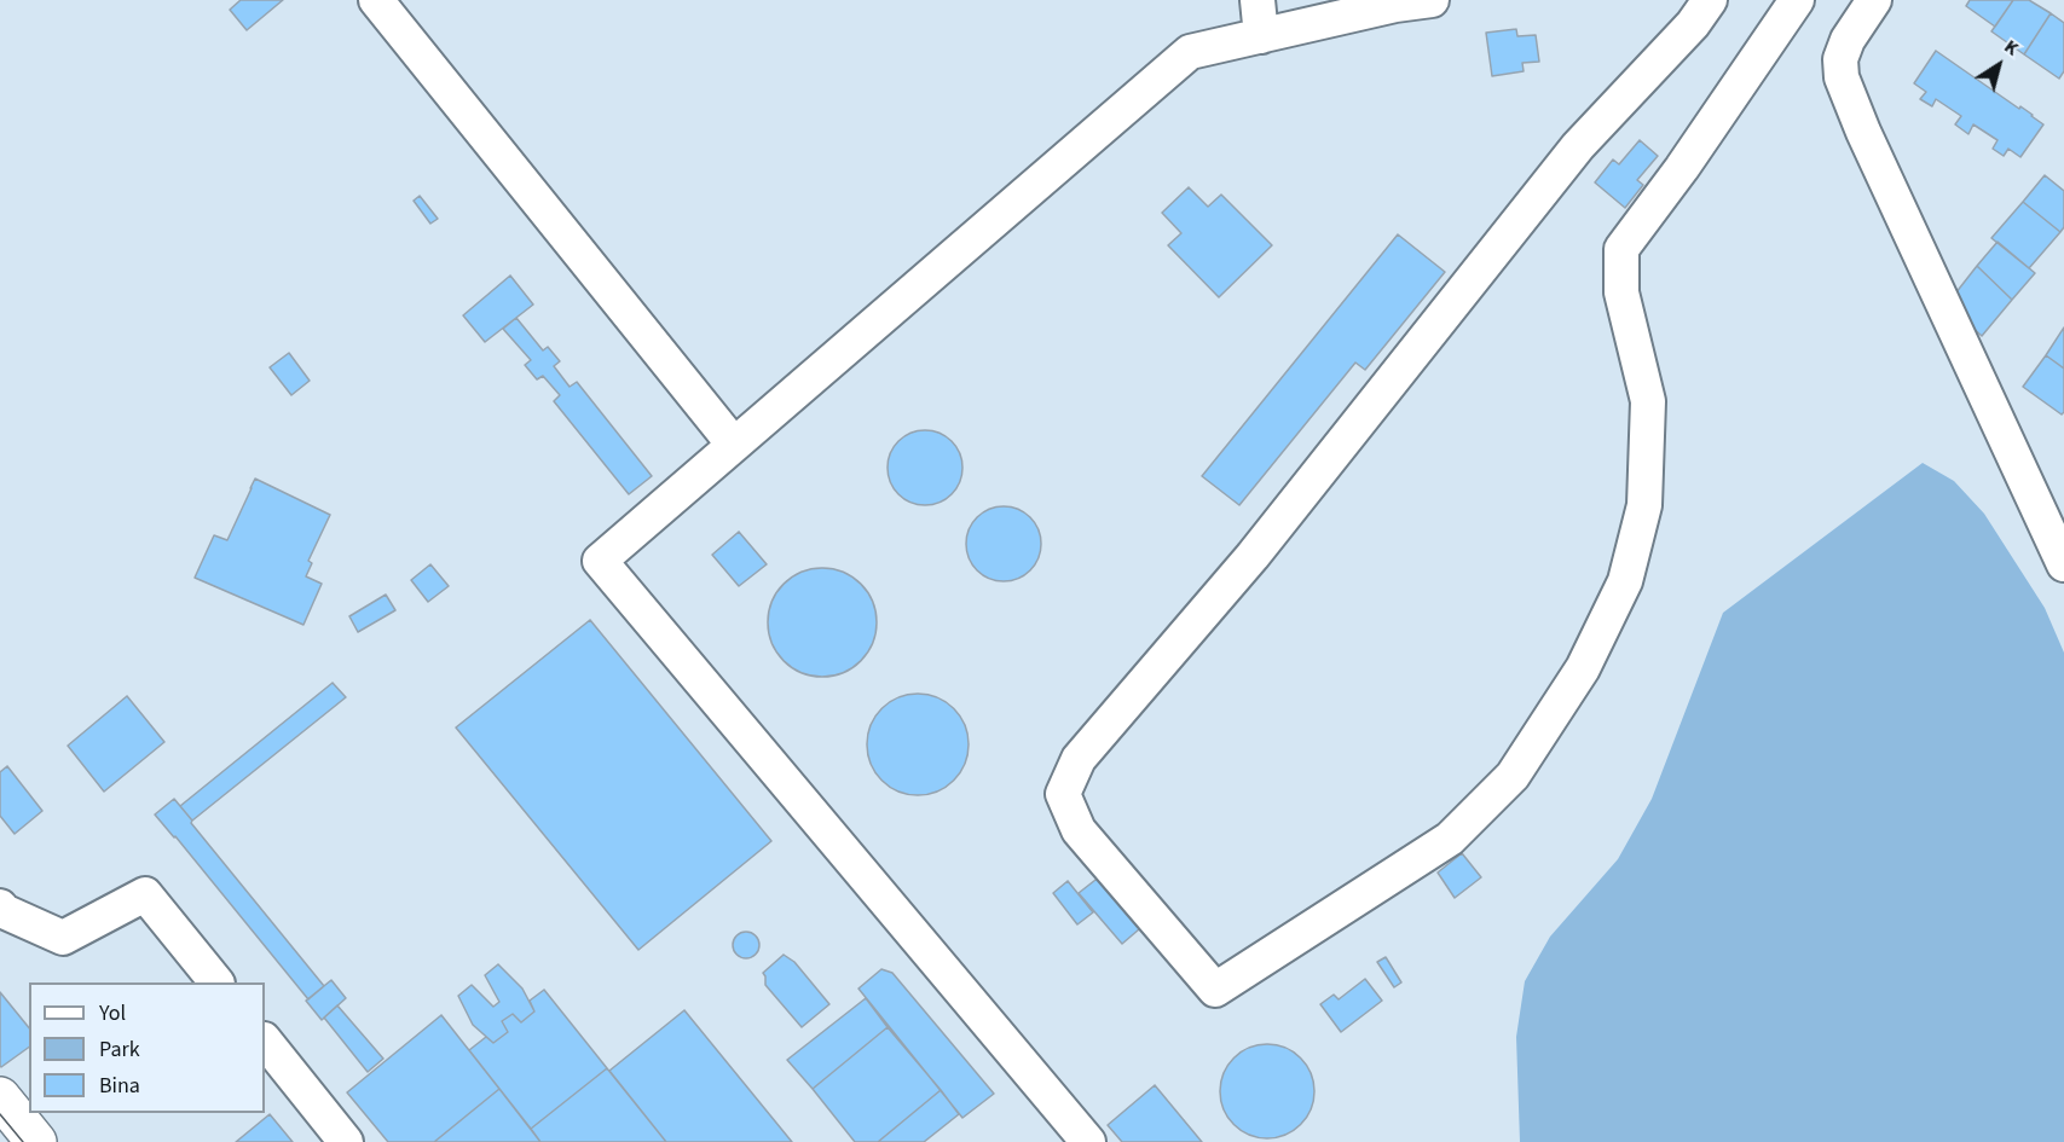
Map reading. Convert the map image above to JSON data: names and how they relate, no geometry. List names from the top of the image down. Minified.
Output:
{"legend":["Yol","Park","Bina"],"north":"top right"}
